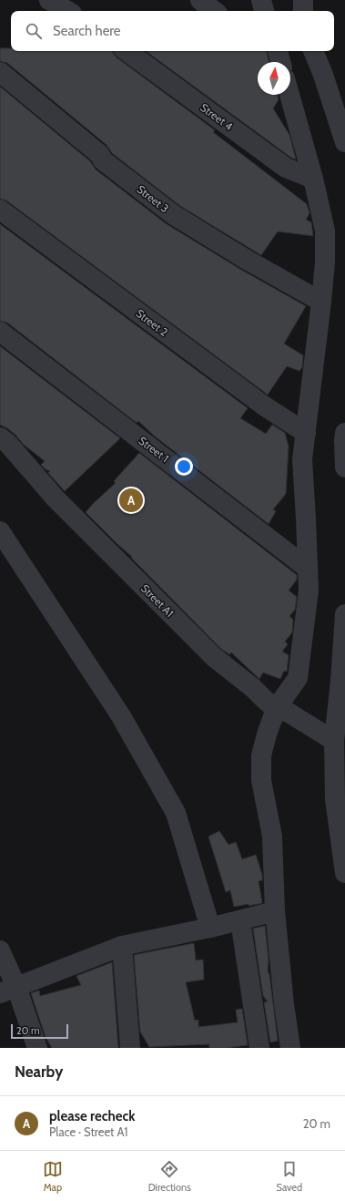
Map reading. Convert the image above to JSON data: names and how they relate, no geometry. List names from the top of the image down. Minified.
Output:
{"streets":{"street":["Street 4","Street 3","Street 2","Street 1","Street A1"]},"scale_bar":"20 m","north":"top","page":{"search":"Search here","pins":"A","scale":"20 m","heading":"Nearby","list":[{"mark":"A","name":"please recheck","note":"Place · Street A1","value":"20 m"}],"nav":["Map","Directions","Saved"]}}
